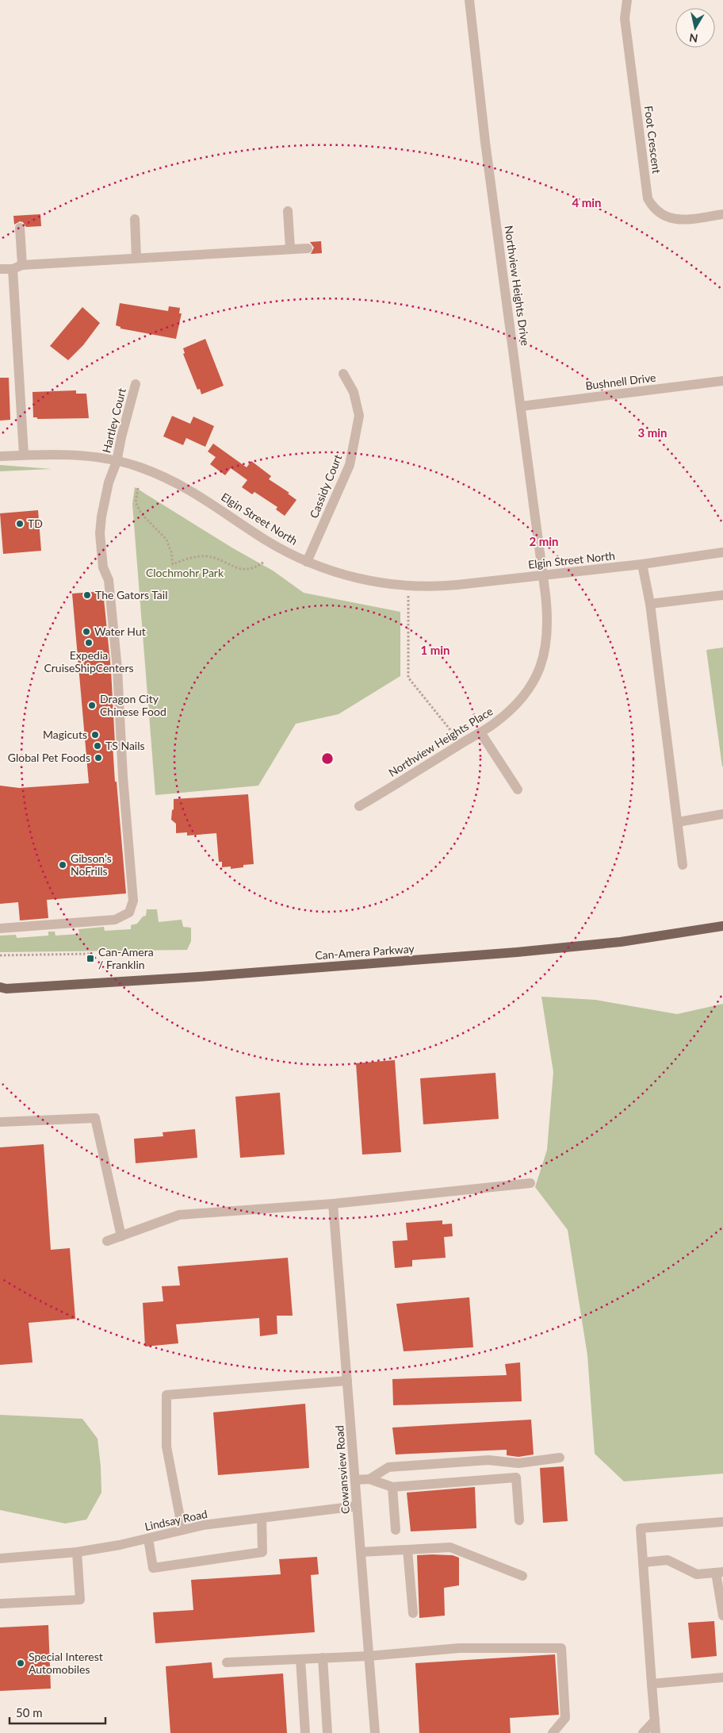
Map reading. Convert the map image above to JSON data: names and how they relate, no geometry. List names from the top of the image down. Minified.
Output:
{"streets":{"main road":["Can-Amera Parkway"],"street":["Foot Crescent","Northview Heights Drive","Bushnell Drive","Hartley Court","Cassidy Court","Elgin Street North","Northview Heights Place","Cowansview Road","Lindsay Road"]},"crossings":[["Northview Heights Drive","Bushnell Drive"],["Northview Heights Drive","Elgin Street North"],["Northview Heights Drive","Northview Heights Place"],["Hartley Court","Elgin Street North"],["Cassidy Court","Elgin Street North"],["Elgin Street North","Northview Heights Place"],["Cowansview Road","Lindsay Road"]],"parks":["Clochmohr Park"],"places":{"other":["TD","The Gators Tail","Water Hut","Expedia CruiseShipCenters","Dragon City Chinese Food","Magicuts","TS Nails","Global Pet Foods","Gibson's NoFrills","Special Interest Automobiles"],"transit":["Can-Amera / Franklin"]},"scale_bar":"50 m","north":"bottom","rings":["4 min","3 min","2 min","1 min"]}
